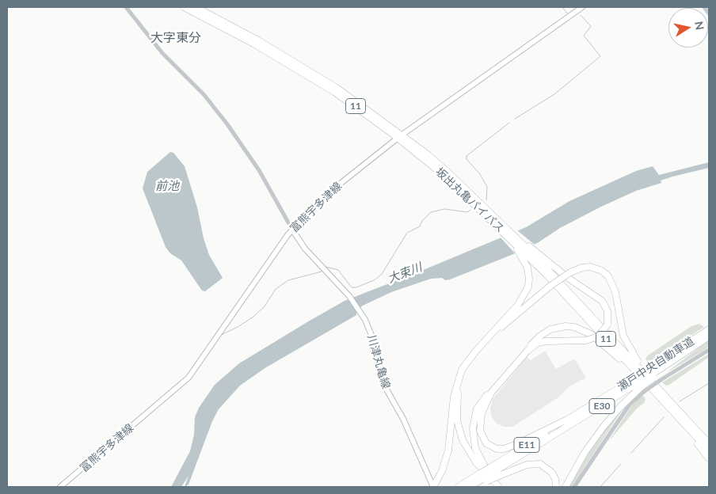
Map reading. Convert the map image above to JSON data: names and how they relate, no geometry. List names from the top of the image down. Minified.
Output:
{"streets":{"highway":["11","坂出丸亀バイパス","瀬戸中央自動車道","E30","E11"],"main road":["富熊宇多津線","川津丸亀線"]},"crossings":[["坂出丸亀バイパス","富熊宇多津線"],["富熊宇多津線","川津丸亀線"],["瀬戸中央自動車道","E11"]],"districts":["大字東分"],"water":["前池","大束川"],"north":"right"}
